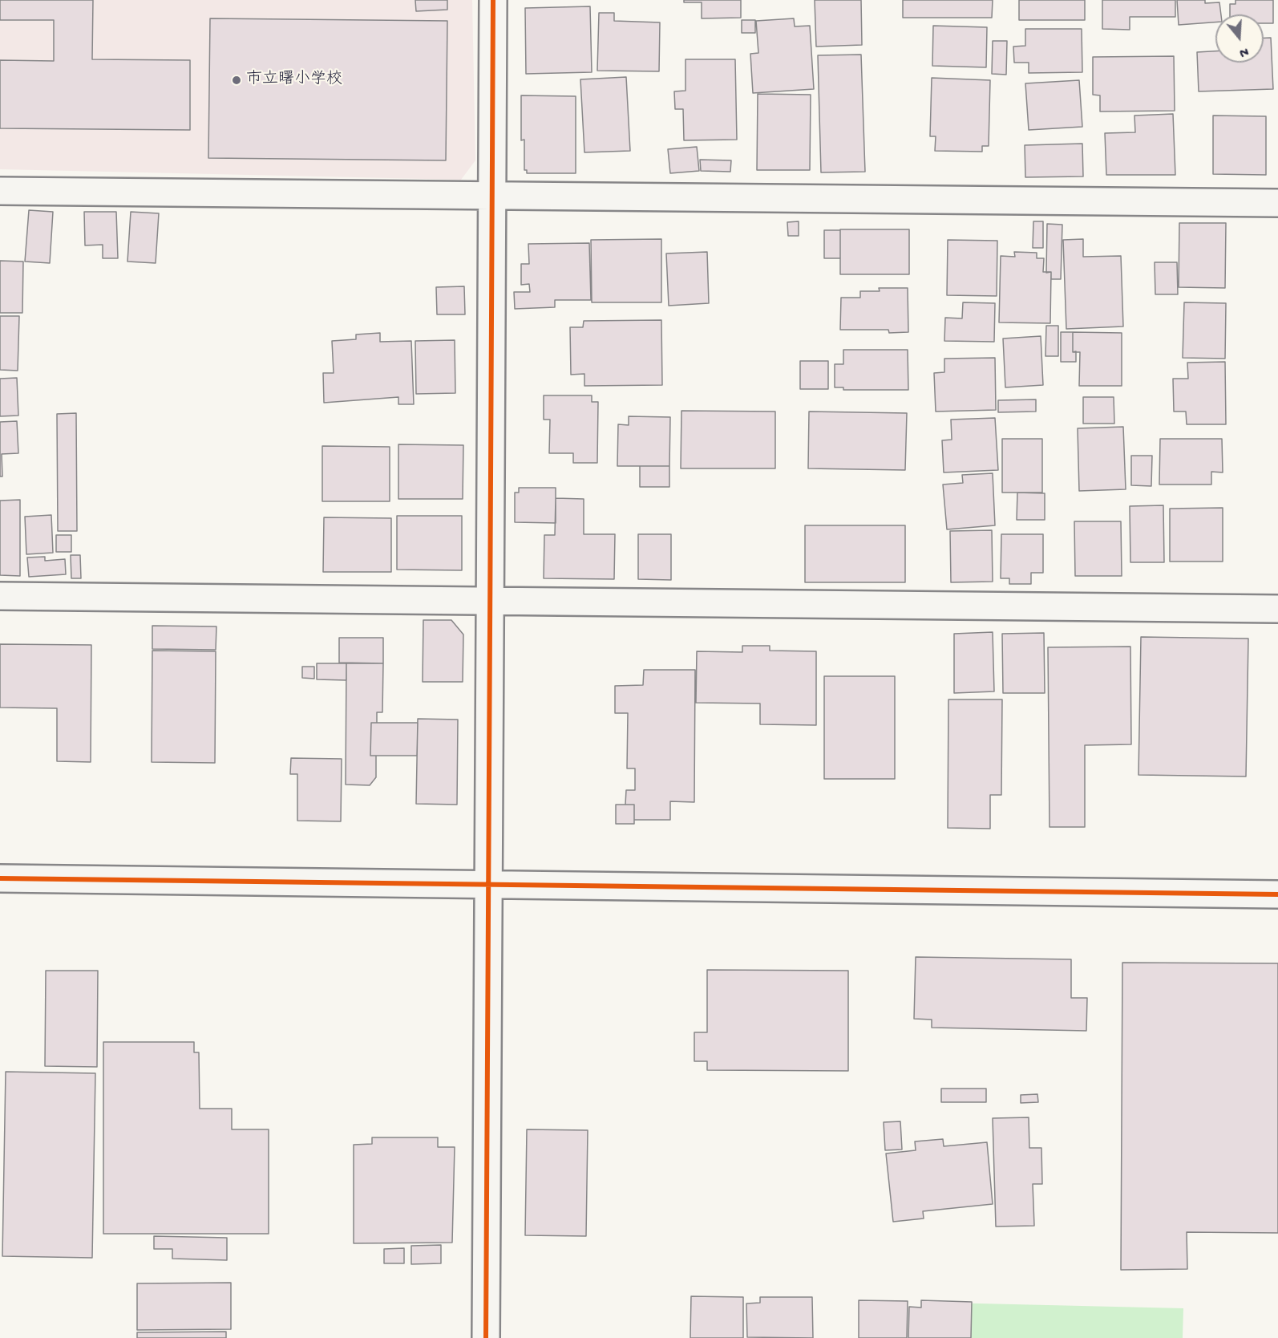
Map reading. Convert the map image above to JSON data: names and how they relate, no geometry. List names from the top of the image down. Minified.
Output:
{"places":["市立曙小学校"],"north":"bottom"}
